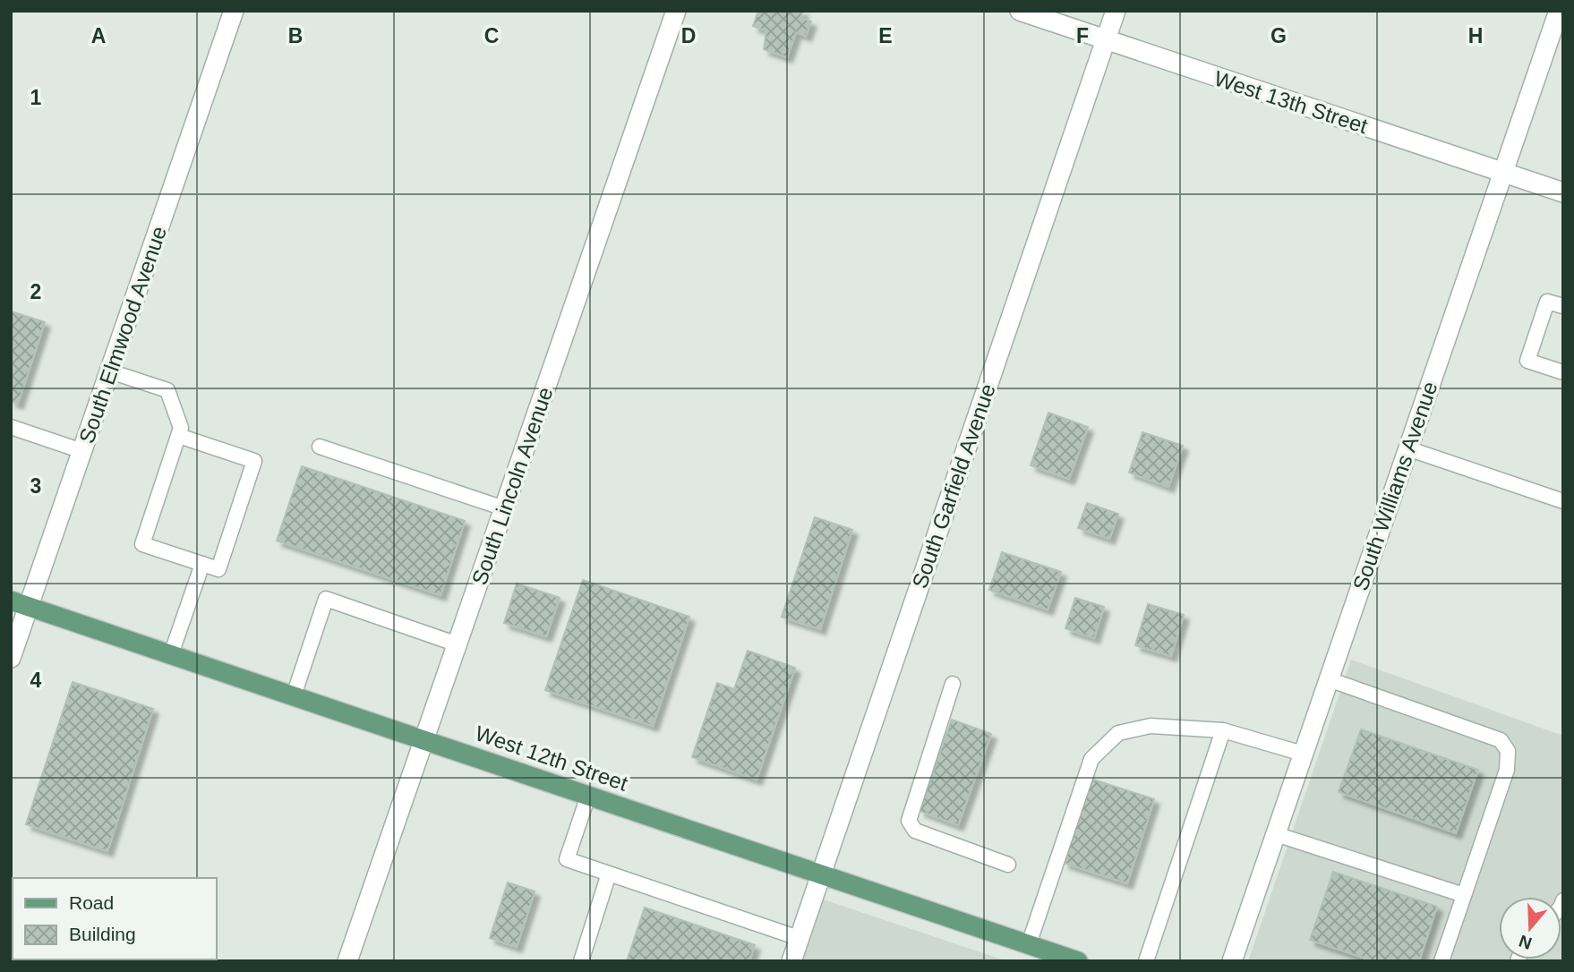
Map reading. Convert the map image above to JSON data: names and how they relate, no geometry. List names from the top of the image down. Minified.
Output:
{"streets":{"main road":["West 12th Street"],"street":["West 13th Street","South Elmwood Avenue","South Lincoln Avenue","South Garfield Avenue","South Williams Avenue"]},"crossings":[["West 13th Street","South Garfield Avenue"],["West 13th Street","South Williams Avenue"],["South Elmwood Avenue","West 12th Street"],["South Lincoln Avenue","West 12th Street"],["South Garfield Avenue","West 12th Street"]],"legend":["Road","Building"],"north":"bottom","grid":{"columns":["A","B","C","D","E","F","G","H"],"rows":["1","2","3","4"]}}
